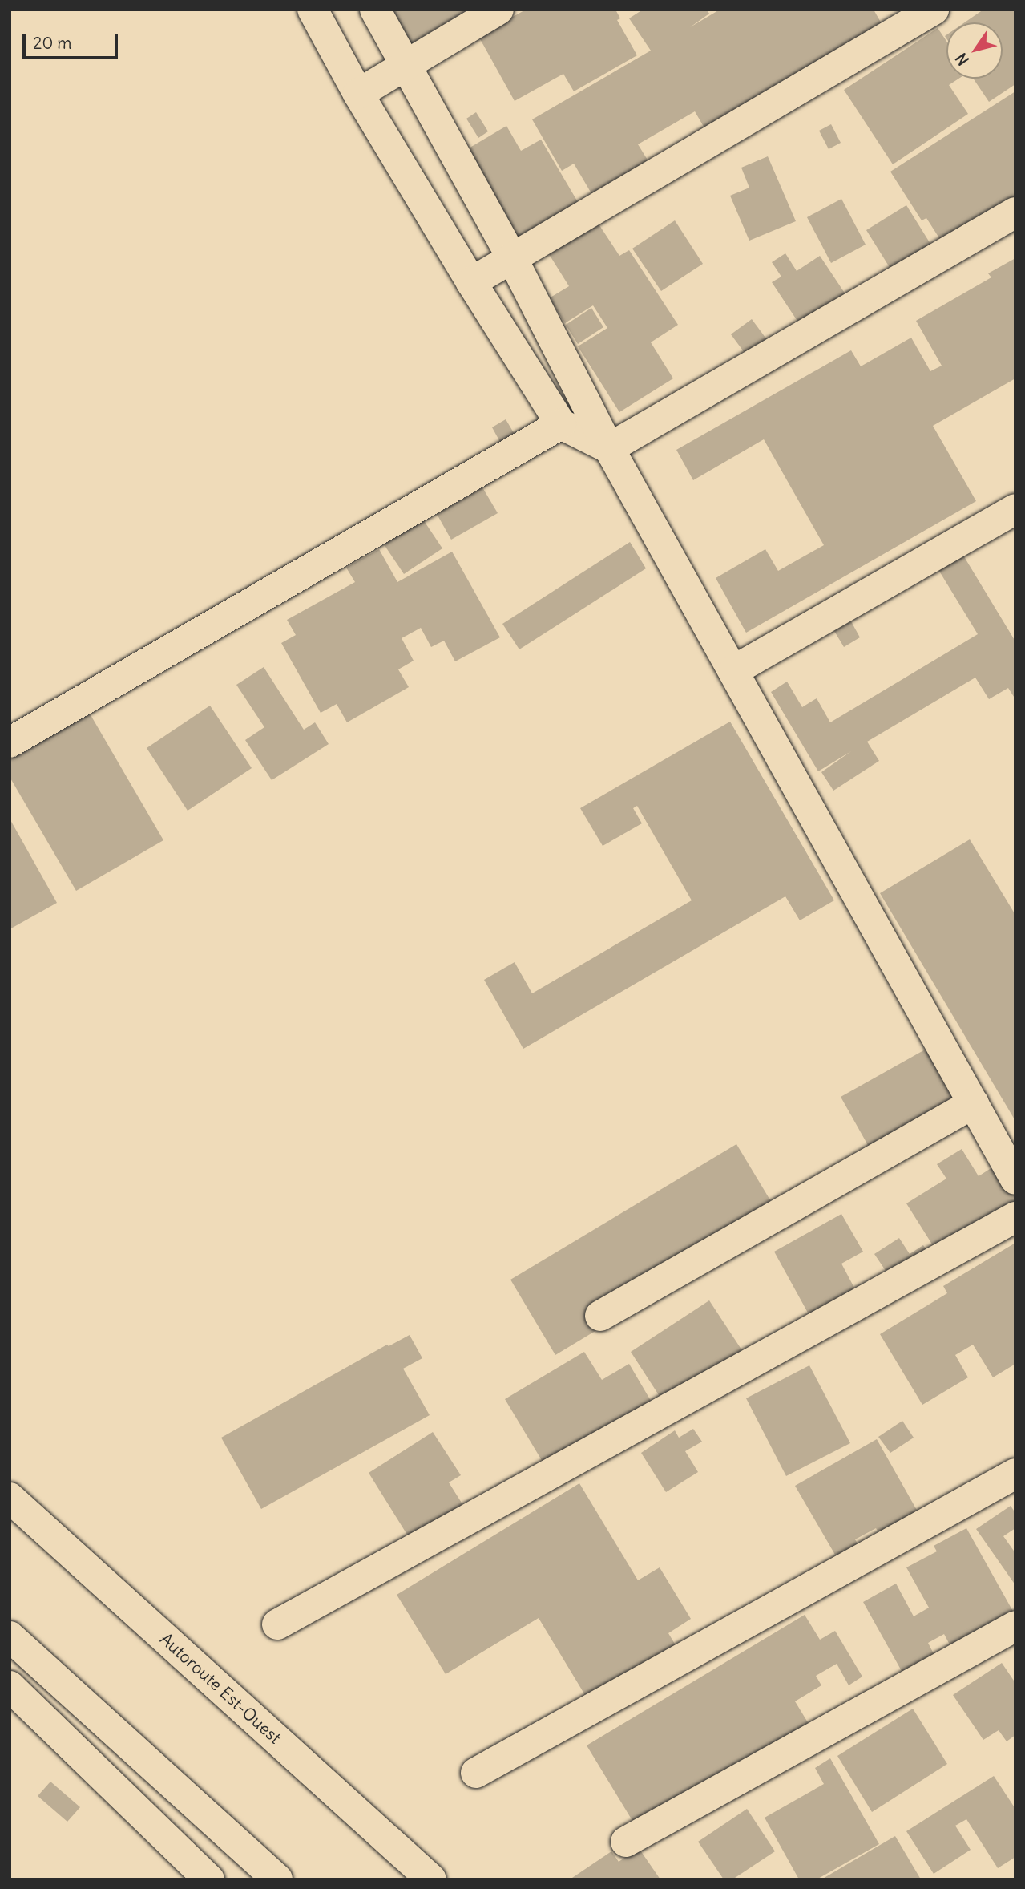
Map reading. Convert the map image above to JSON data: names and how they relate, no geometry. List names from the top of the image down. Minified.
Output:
{"streets":{"main road":["Autoroute Est-Ouest"]},"scale_bar":"20 m","north":"bottom left"}
